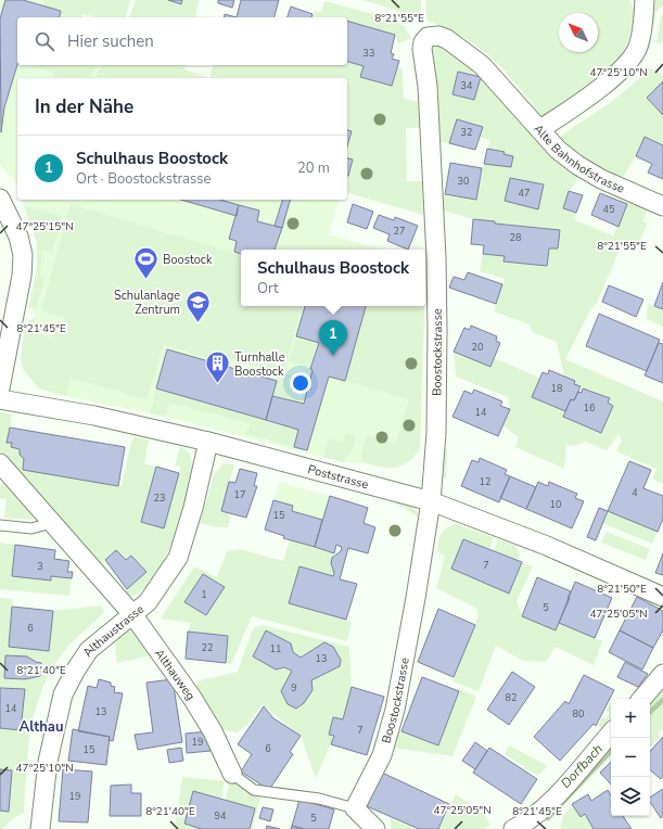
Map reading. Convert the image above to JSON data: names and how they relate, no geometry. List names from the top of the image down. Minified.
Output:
{"streets":{"street":["Alte Bahnhofstrasse","Boostockstrasse","Poststrasse","Althaustrasse","Althauweg"]},"crossings":[["Alte Bahnhofstrasse","Boostockstrasse"],["Boostockstrasse","Poststrasse"],["Boostockstrasse","Althauweg"],["Poststrasse","Althaustrasse"],["Althaustrasse","Althauweg"]],"districts":["Althau"],"water":["Dorfbach"],"places":{"sports":["Boostock"],"school or university":["Schulanlage Zentrum"],"building":["Turnhalle Boostock"]},"house_numbers":["33","34","32","30","47","45","27","28","20","18","16","14","12","4","17","23","10","15","7","3","1","5","6","22","11","13","9","82","14","13","80","7","19","6","15","19","94","5"],"north":"top left","page":{"search":"Hier suchen","heading":"In der Nähe","list":[{"mark":"1","name":"Schulhaus Boostock","note":"Ort · Boostockstrasse","value":"20 m"}],"popup":["Schulhaus Boostock","Ort"],"pins":"1","map_buttons":["+","−"]},"coordinates":["8°21'55\"E","47°25'10\"N","47°25'15\"N","8°21'45\"E","8°21'50\"E","47°25'05\"N","8°21'40\"E"]}
